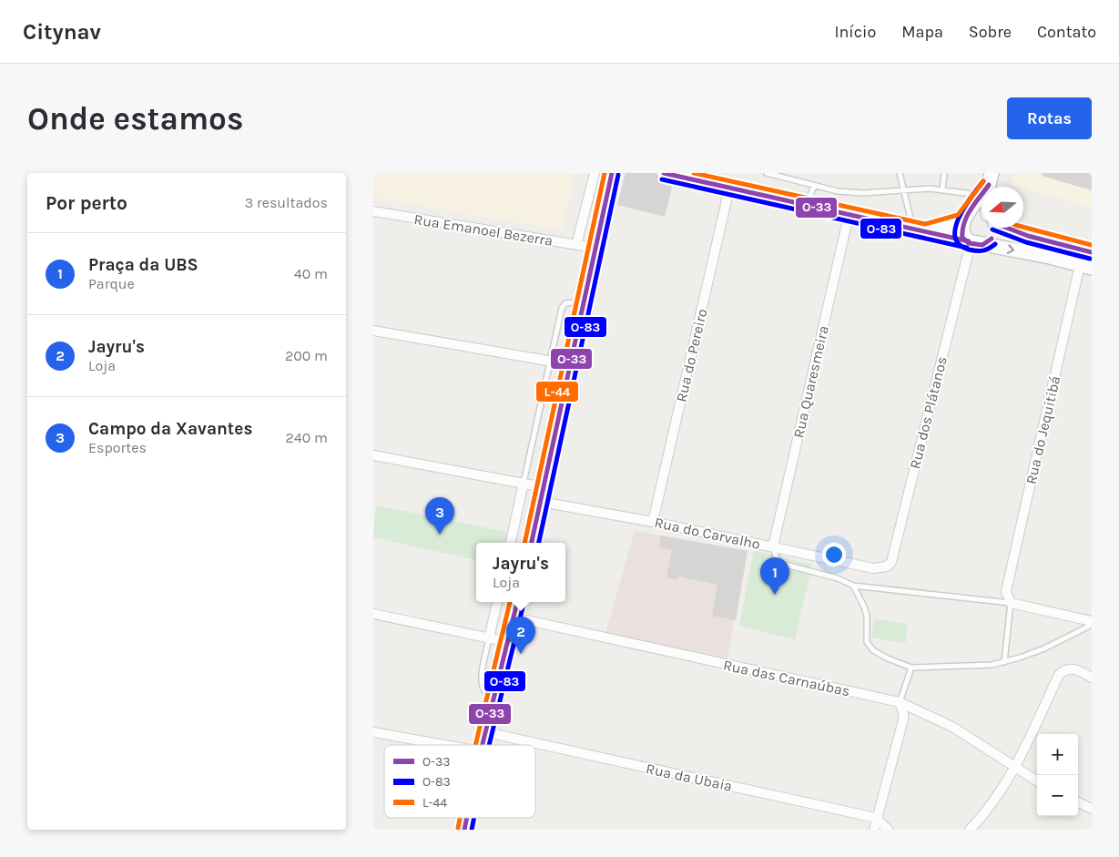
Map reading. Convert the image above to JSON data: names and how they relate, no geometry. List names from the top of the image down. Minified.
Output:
{"streets":{"street":["Rua Emanoel Bezerra","Rua do Pereiro","Rua Quaresmeira","Rua dos Plátanos","Rua do Jequitibá","Rua do Carvalho","Rua das Carnaúbas","Rua da Ubaia"]},"crossings":[["Rua do Pereiro","Rua do Carvalho"],["Rua Quaresmeira","Rua do Carvalho"],["Rua dos Plátanos","Rua do Carvalho"]],"lines":["transit line O-33","transit line L-44","transit line O-83"],"legend":["O-33","O-83","L-44"],"north":"left","page":{"header":"Citynav","nav":["Início","Mapa","Sobre","Contato"],"buttons":"Rotas","title":"Onde estamos","heading":["Por perto","3 resultados"],"list":[{"mark":"1","name":"Praça da UBS","note":"Parque","value":"40 m"},{"mark":"2","name":"Jayru's","note":"Loja","value":"200 m"},{"mark":"3","name":"Campo da Xavantes","note":"Esportes","value":"240 m"}],"pins":["3","1","2"],"popup":["Jayru's","Loja"],"map_buttons":["+","−"]}}
